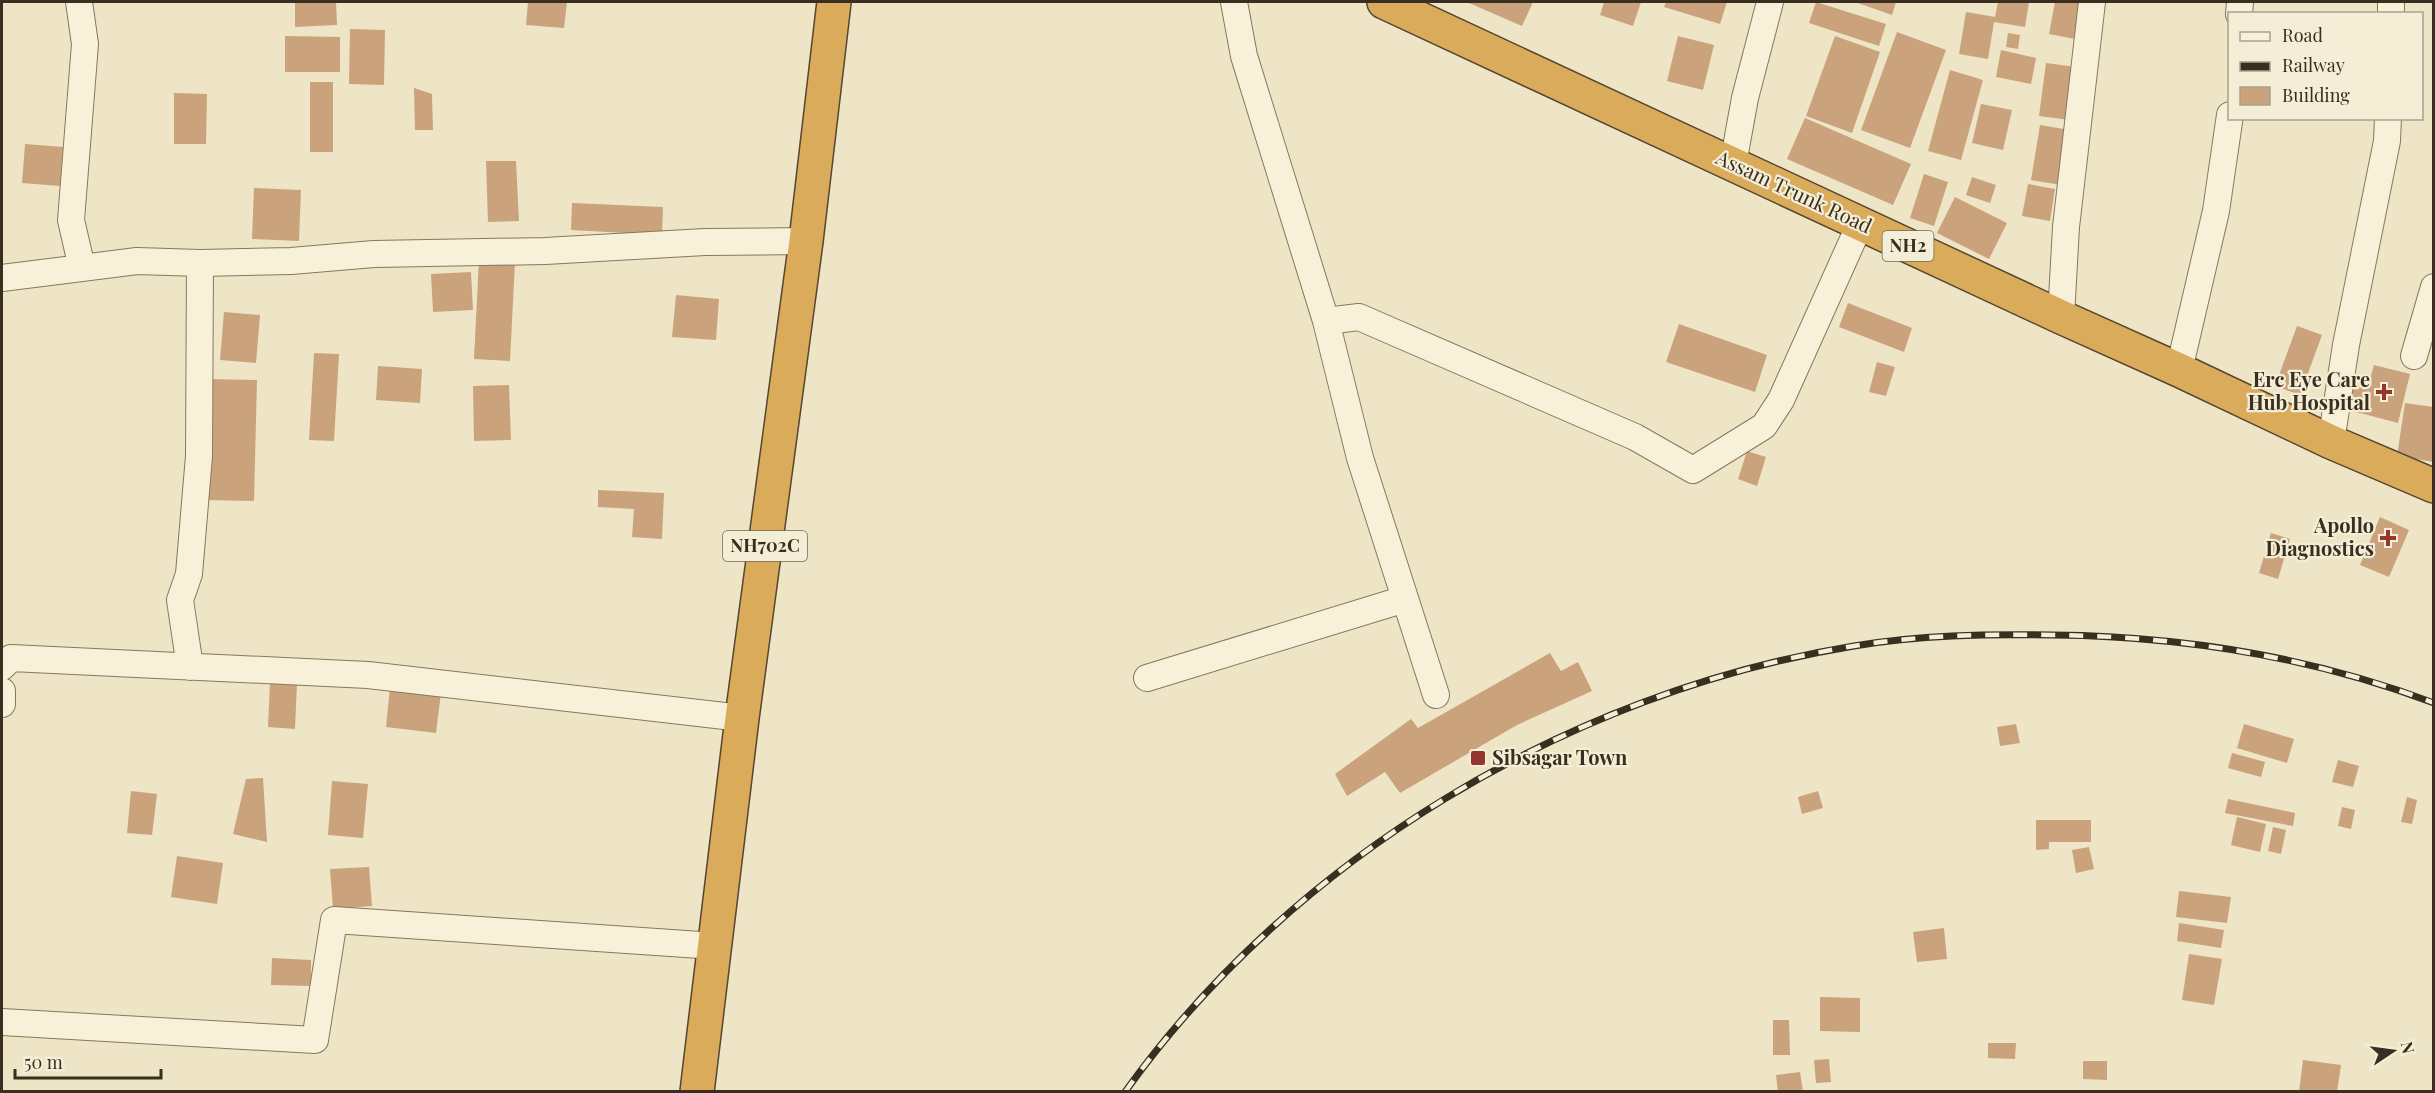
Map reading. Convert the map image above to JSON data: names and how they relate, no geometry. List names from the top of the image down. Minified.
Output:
{"streets":{"highway":["Assam Trunk Road","NH2","NH702C"]},"places":{"health":["Erc Eye Care Hub Hospital","Apollo Diagnostics"],"transit":["Sibsagar Town"]},"legend":["Road","Railway","Building"],"scale_bar":"50 m","north":"right"}
